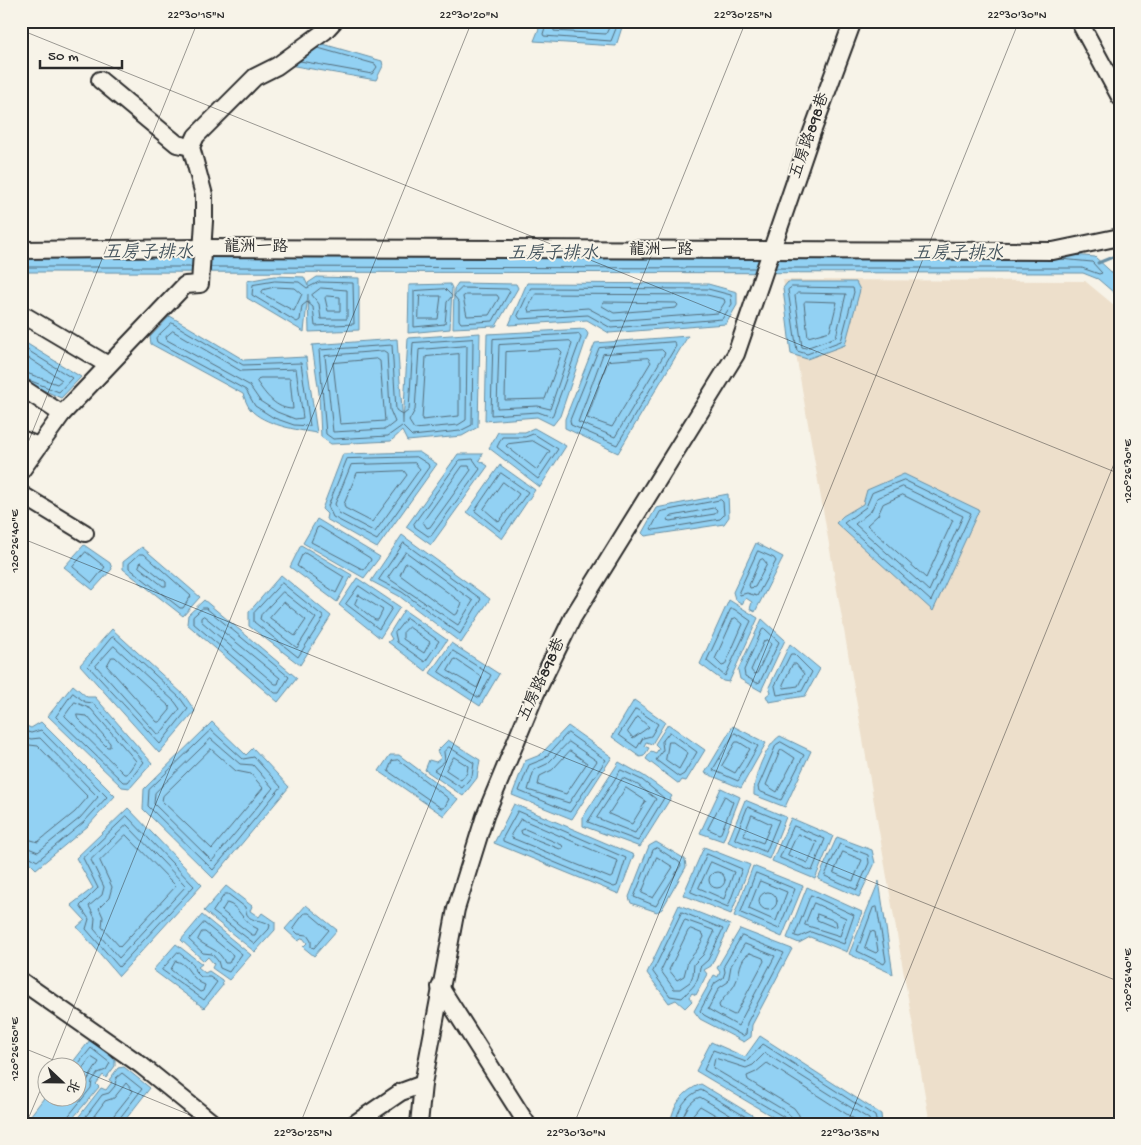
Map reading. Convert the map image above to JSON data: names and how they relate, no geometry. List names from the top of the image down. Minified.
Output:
{"streets":{"street":["五房路898巷","龍洲一路"]},"crossings":[["五房路898巷","龍洲一路"]],"water":["五房子排水"],"scale_bar":"50 m","north":"right","coordinates":["22°30'15\"N","22°30'20\"N","22°30'25\"N","22°30'30\"N","120°26'30\"E","120°26'40\"E","120°26'50\"E","22°30'35\"N"]}
